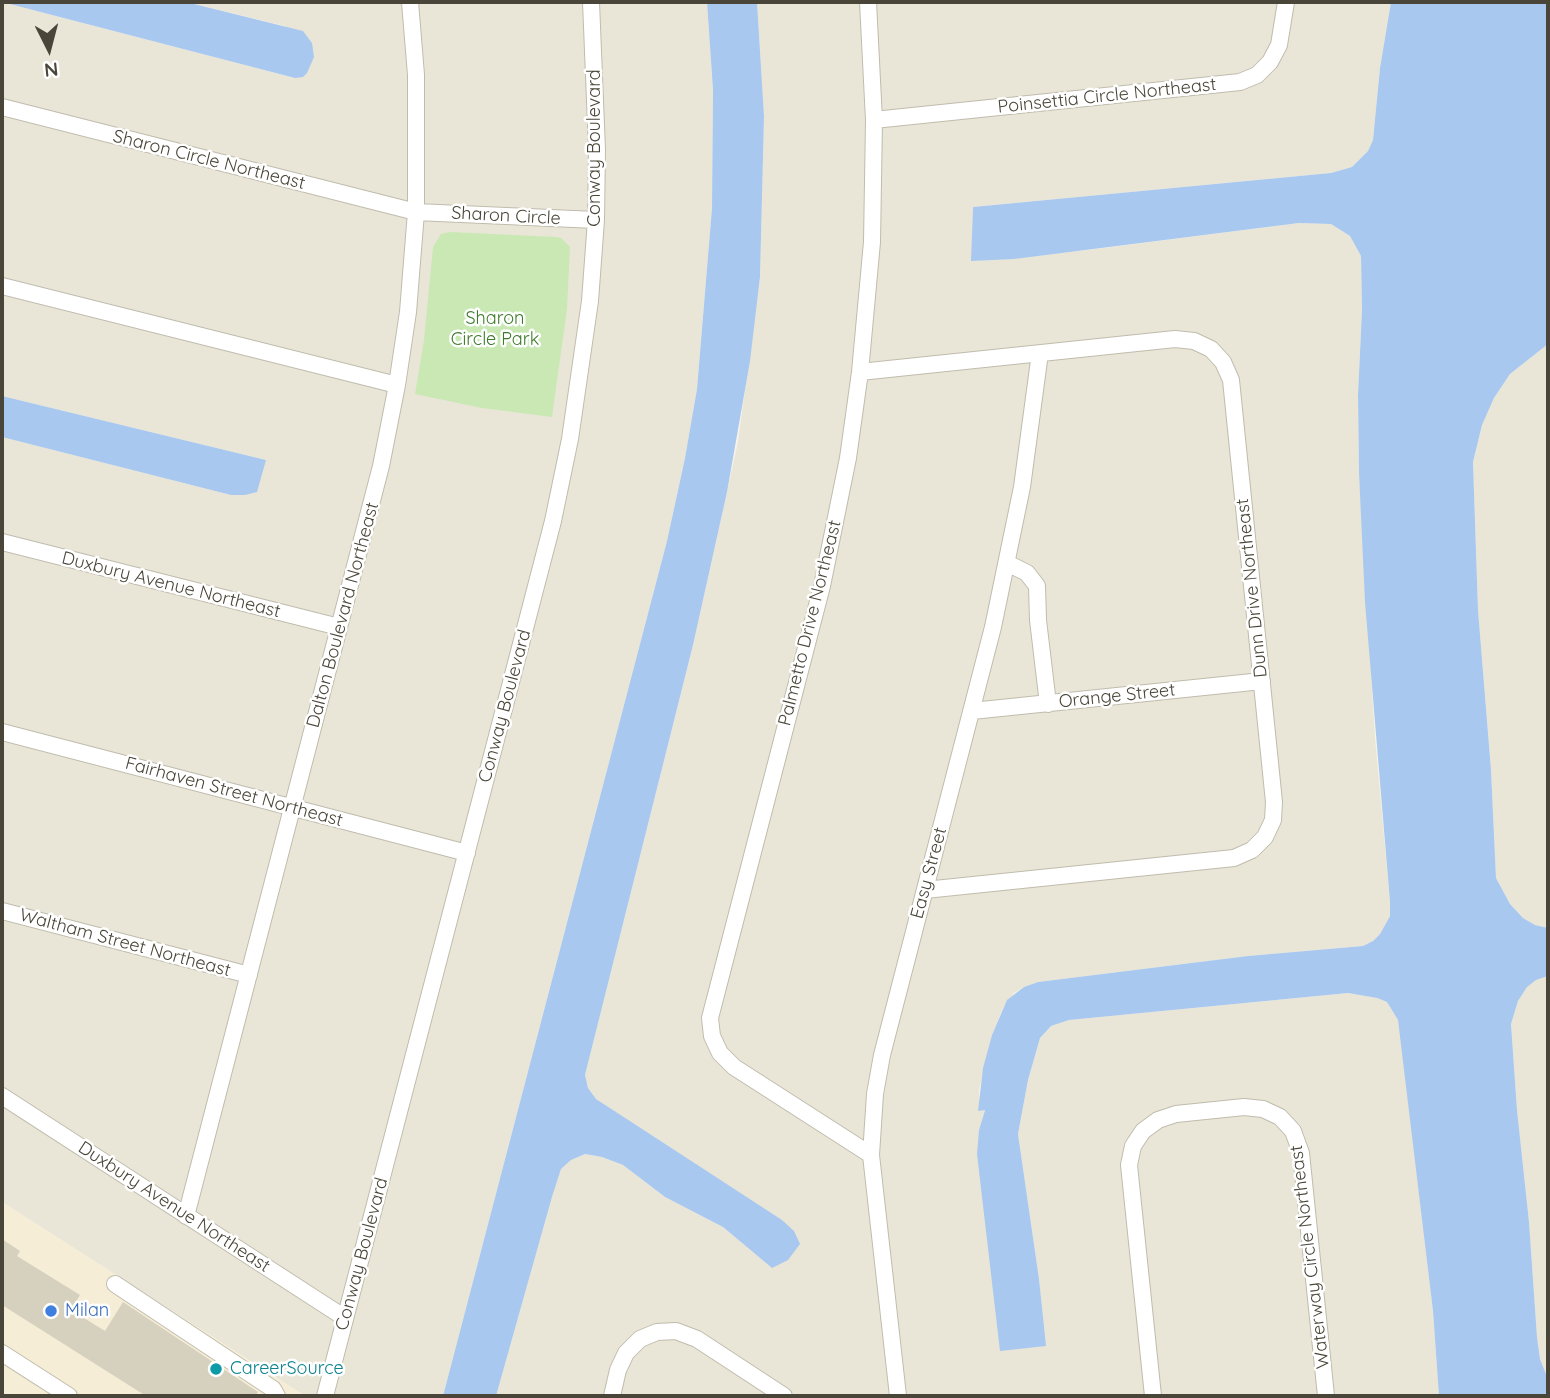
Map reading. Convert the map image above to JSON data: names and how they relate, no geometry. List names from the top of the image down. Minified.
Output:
{"streets":{"street":["Poinsettia Circle Northeast","Conway Boulevard","Sharon Circle Northeast","Sharon Circle","Duxbury Avenue Northeast","Dunn Drive Northeast","Dalton Boulevard Northeast","Palmetto Drive Northeast","Orange Street","Fairhaven Street Northeast","Easy Street","Waltham Street Northeast","Waterway Circle Northeast"]},"crossings":[["Poinsettia Circle Northeast","Palmetto Drive Northeast"],["Conway Boulevard","Sharon Circle"],["Conway Boulevard","Duxbury Avenue Northeast"],["Conway Boulevard","Fairhaven Street Northeast"],["Sharon Circle Northeast","Sharon Circle"],["Sharon Circle Northeast","Dalton Boulevard Northeast"],["Sharon Circle","Dalton Boulevard Northeast"],["Duxbury Avenue Northeast","Dalton Boulevard Northeast"],["Dunn Drive Northeast","Palmetto Drive Northeast"],["Dunn Drive Northeast","Orange Street"],["Dunn Drive Northeast","Easy Street"],["Dalton Boulevard Northeast","Fairhaven Street Northeast"],["Dalton Boulevard Northeast","Waltham Street Northeast"],["Palmetto Drive Northeast","Easy Street"],["Orange Street","Easy Street"]],"parks":["Sharon Circle Park"],"places":["Milan","CareerSource"],"north":"bottom"}
